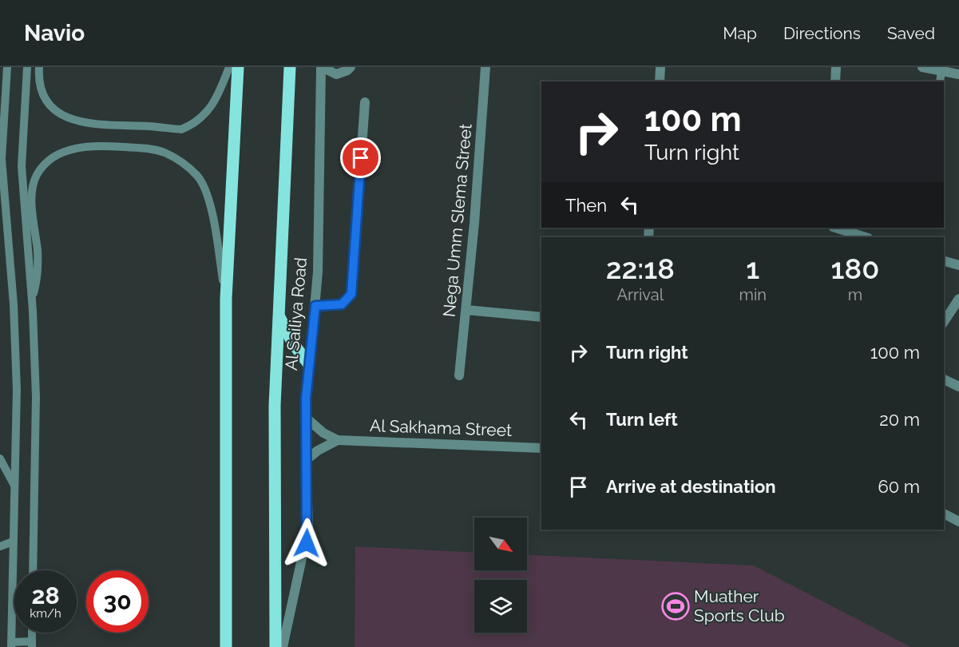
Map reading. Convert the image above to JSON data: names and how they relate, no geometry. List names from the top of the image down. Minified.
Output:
{"streets":{"main road":["Al Sailiya Road"],"street":["Nega Umm Slema Street","Al Sakhama Street"]},"crossings":[["Al Sailiya Road","Al Sakhama Street"]],"places":{"sports":["Muather Sports Club"]},"north":"bottom right","page":{"header":"Navio","nav":["Map","Directions","Saved"],"turn":["100 m","Turn right"],"then":"Then","eta":["22:18","Arrival","1","min","180","m"],"list":[{"name":"Turn right","value":"100 m"},{"name":"Turn left","value":"20 m"},{"name":"Arrive at destination","value":"60 m"}],"speed":"28 km/h","limit":"30"}}
